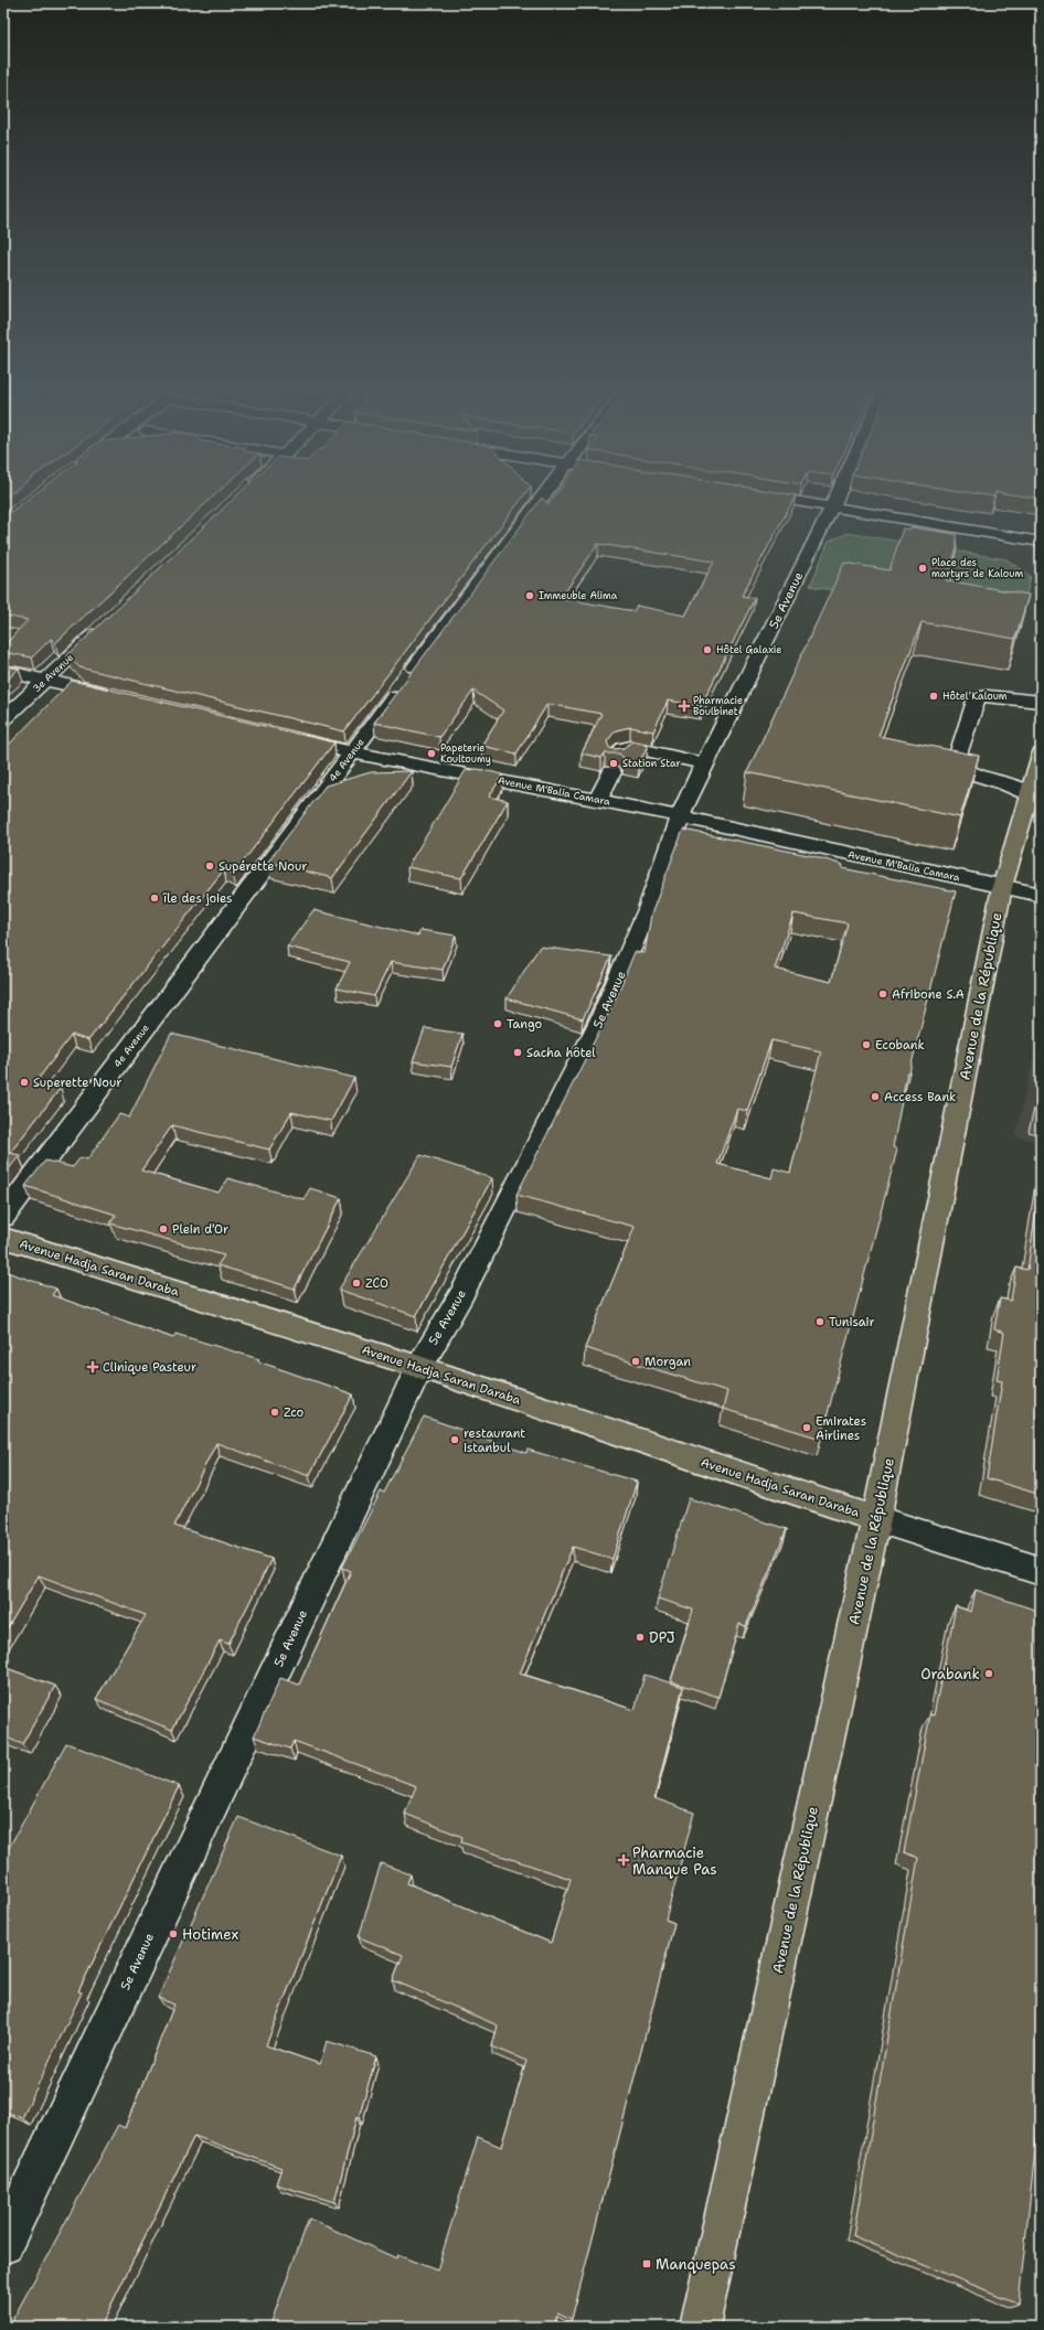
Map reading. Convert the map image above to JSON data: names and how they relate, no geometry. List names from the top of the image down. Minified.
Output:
{"streets":{"main road":["Avenue de la République","Avenue Hadja Saran Daraba"],"street":["5e Avenue","3e Avenue","4e Avenue","Avenue M'Balia Camara"]},"crossings":[["5e Avenue","Avenue M'Balia Camara"],["5e Avenue","Avenue Hadja Saran Daraba"],["4e Avenue","Avenue M'Balia Camara"],["Avenue M'Balia Camara","Avenue de la République"],["Avenue de la République","Avenue Hadja Saran Daraba"]],"places":{"other":["Place des martyrs de Kaloum","Immeuble Alima","Hôtel Galaxie","Hôtel Kaloum","Papeterie Koultoumy","Station Star","Supérette Nour","île des joies","Afribone S.A","Tango","Ecobank","Sacha hôtel","Superette Nour","Access Bank","Plein d'Or","ZCO","Tunisair","Morgan","Zco","Emirates Airlines","restaurant istanbul","DPJ","Orabank","Hotimex"],"health":["Pharmacie Boulbinet","Clinique Pasteur","Pharmacie Manque Pas"],"transit":["Manquepas"]}}
